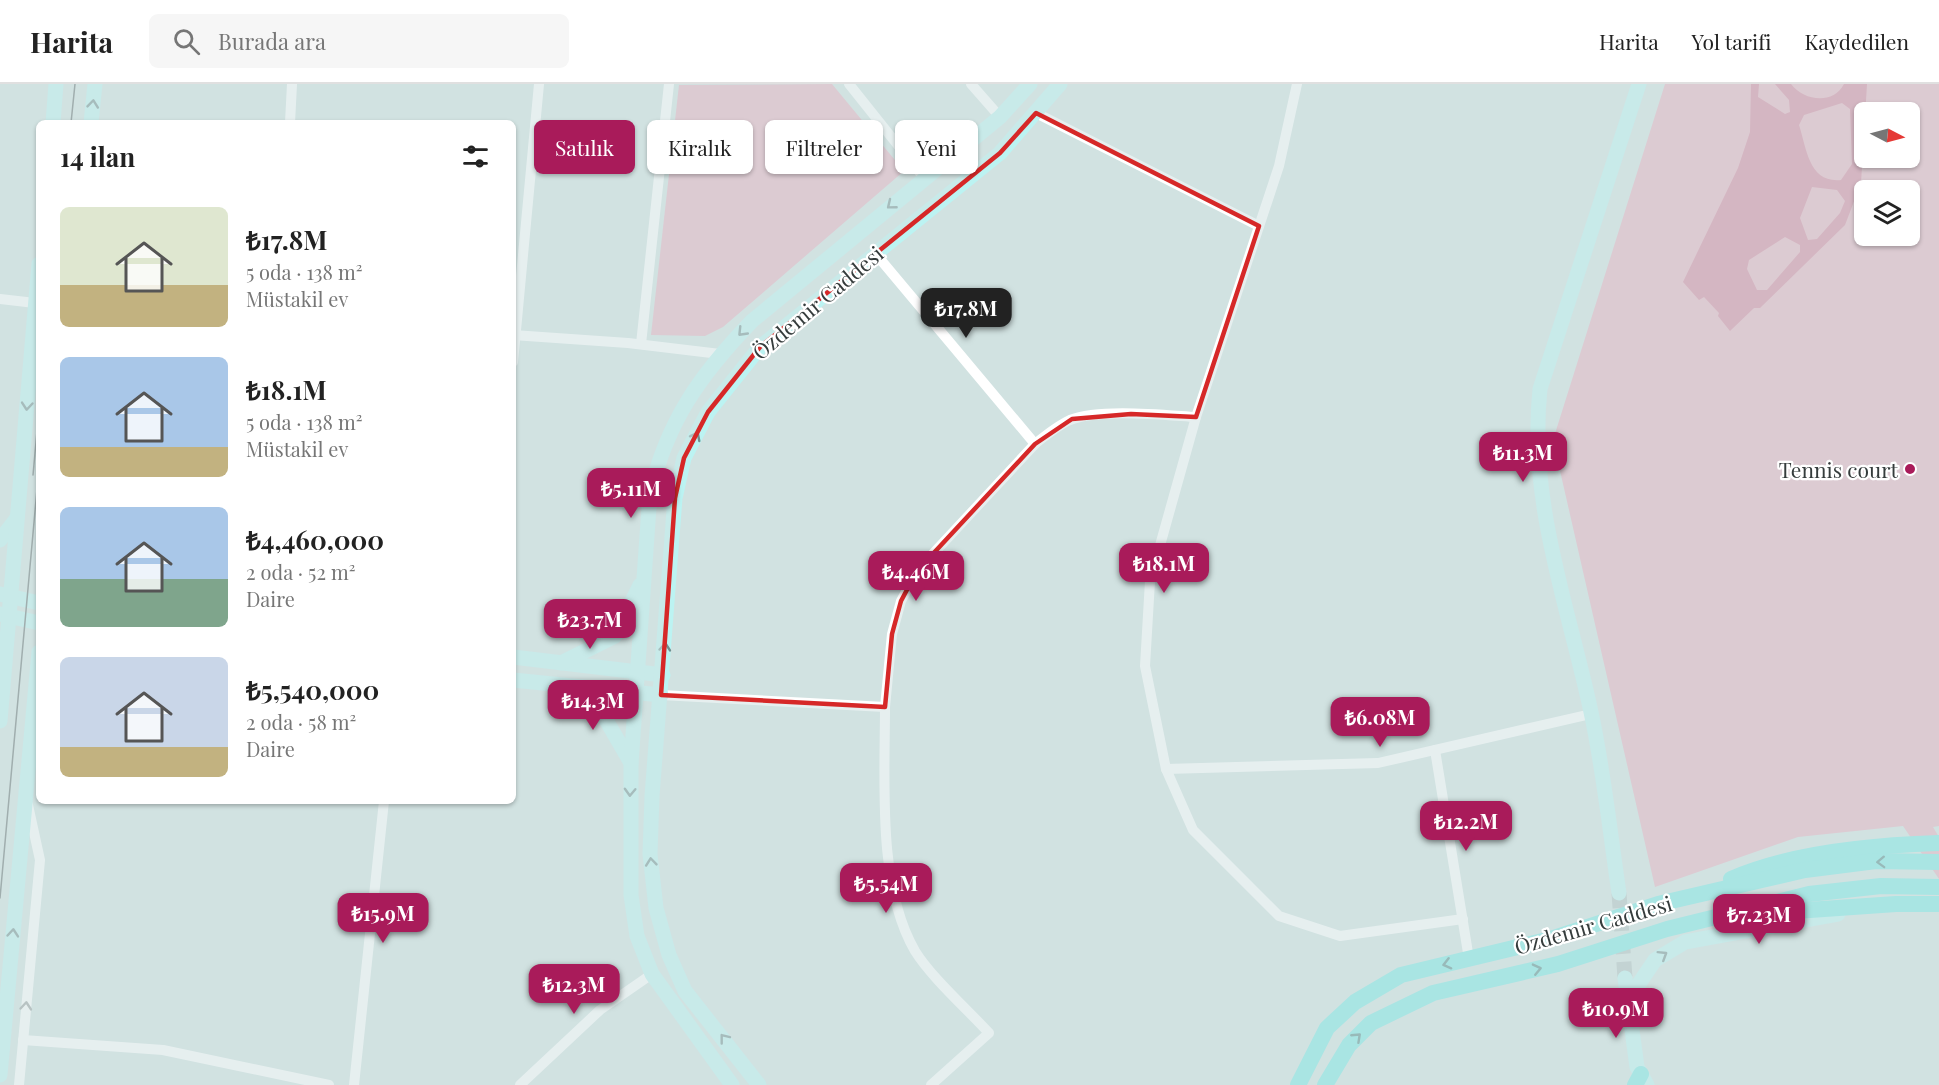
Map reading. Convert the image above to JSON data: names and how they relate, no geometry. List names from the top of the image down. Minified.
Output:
{"streets":{"main road":["Özdemir Caddesi"]},"places":["Tennis court"],"north":"right","page":{"header":"Harita","search":"Burada ara","nav":["Harita","Yol tarifi","Kaydedilen"],"chip":["Satılık","Kiralık","Filtreler","Yeni"],"heading":"14 ilan","list":[{"name":"₺17.8M","note":"5 oda · 138 m² · Müstakil ev"},{"name":"₺18.1M","note":"5 oda · 138 m² · Müstakil ev"},{"name":"₺4,460,000","note":"2 oda · 52 m² · Daire"},{"name":"₺5,540,000","note":"2 oda · 58 m² · Daire"}],"price":["₺17.8M","₺11.3M","₺5.11M","₺18.1M","₺4.46M","₺23.7M","₺14.3M","₺6.08M","₺12.2M","₺5.54M","₺15.9M","₺7.23M","₺12.3M","₺10.9M"]}}
